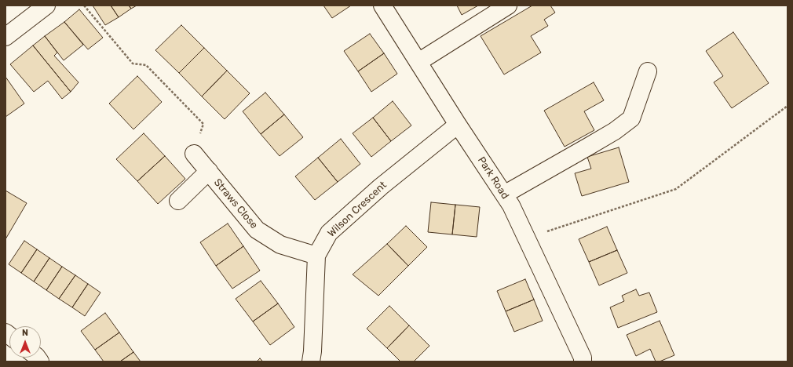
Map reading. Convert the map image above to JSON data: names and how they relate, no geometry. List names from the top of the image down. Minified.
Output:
{"streets":{"street":["Park Road","Straws Close","Wilson Crescent"]},"crossings":[["Park Road","Wilson Crescent"],["Straws Close","Wilson Crescent"]],"north":"top"}
